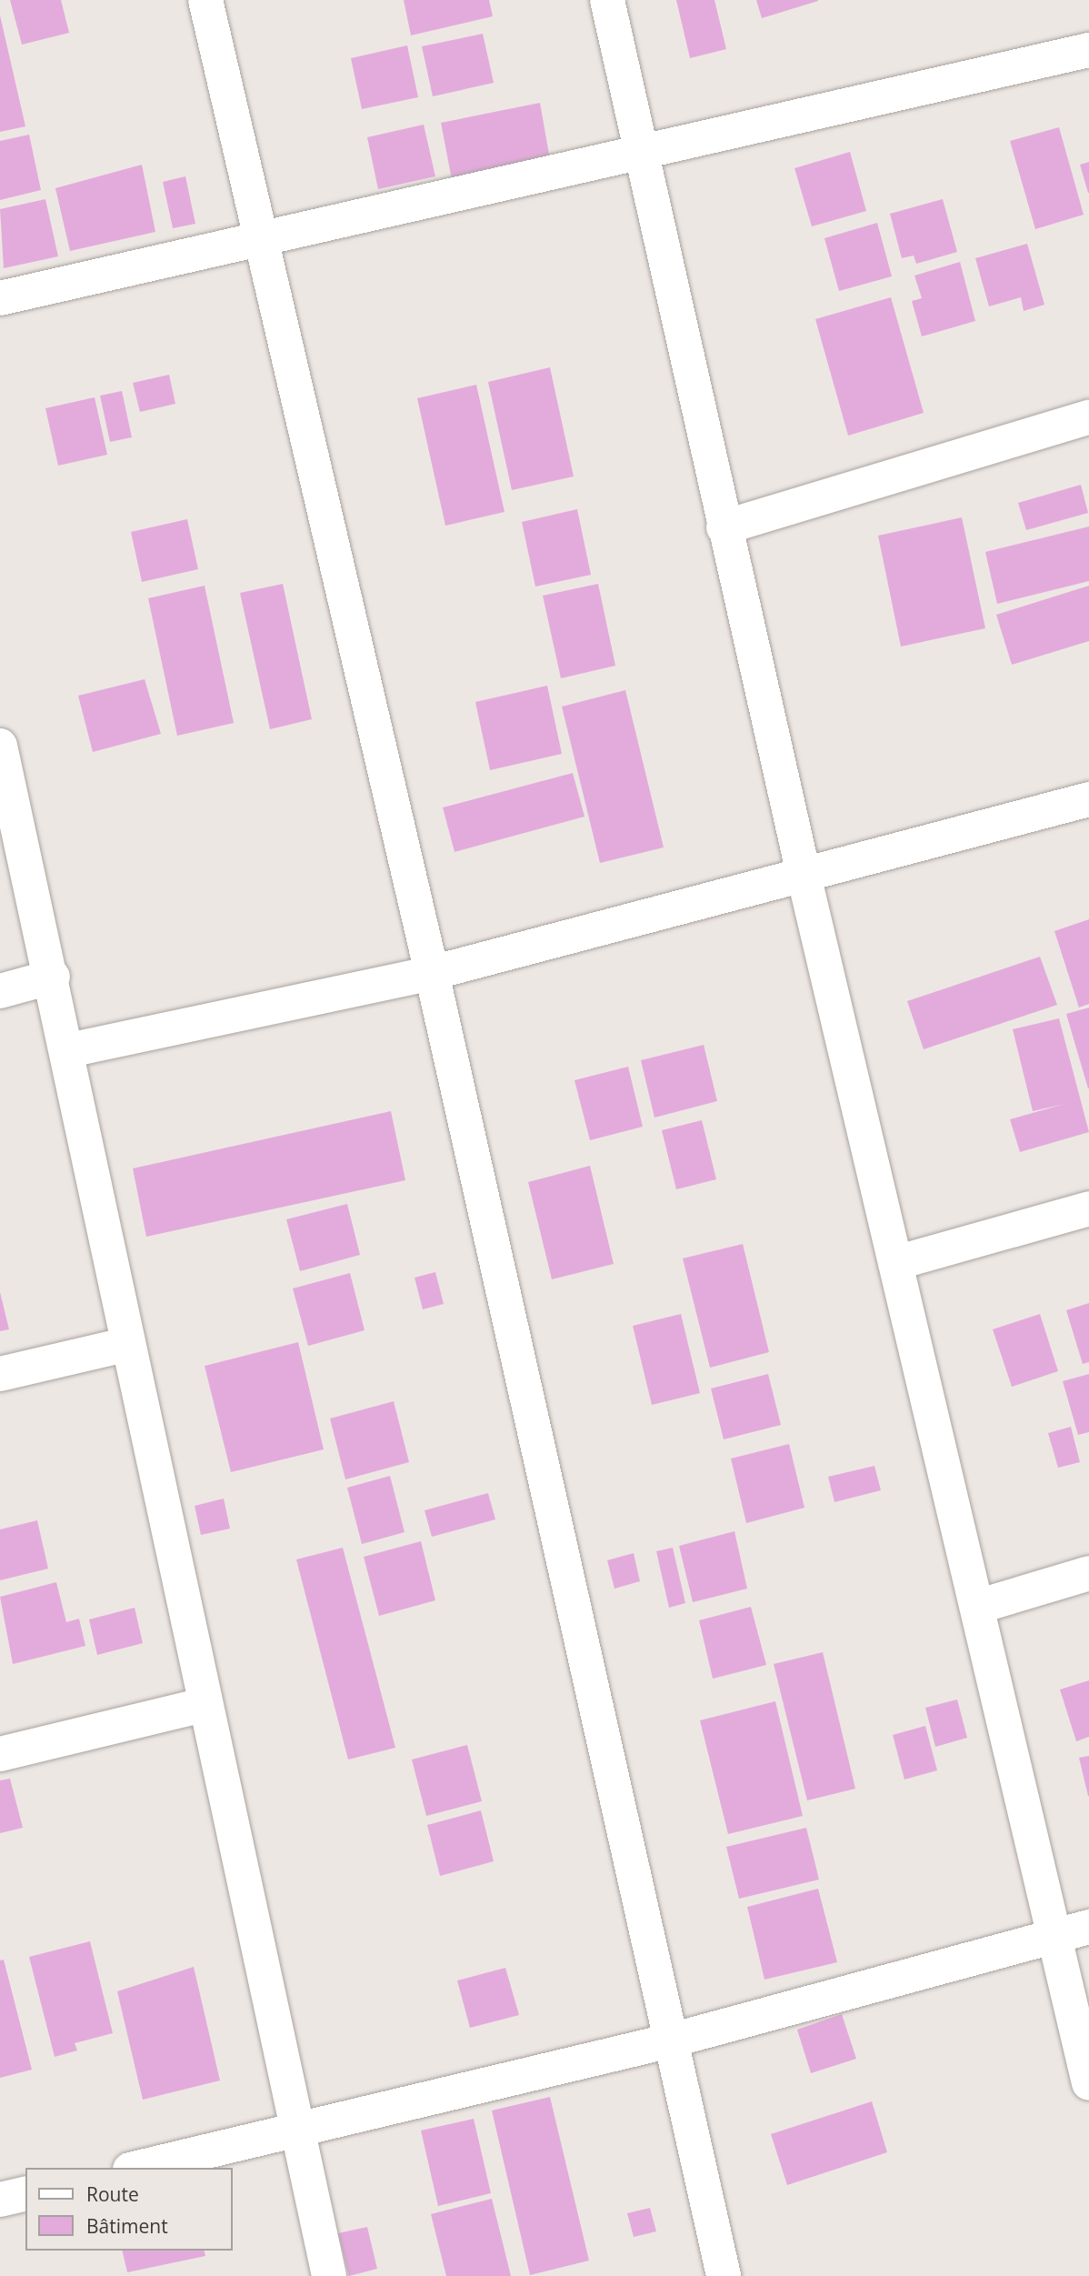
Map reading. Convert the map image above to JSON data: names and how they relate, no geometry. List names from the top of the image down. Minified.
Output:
{"legend":["Route","Bâtiment"]}
